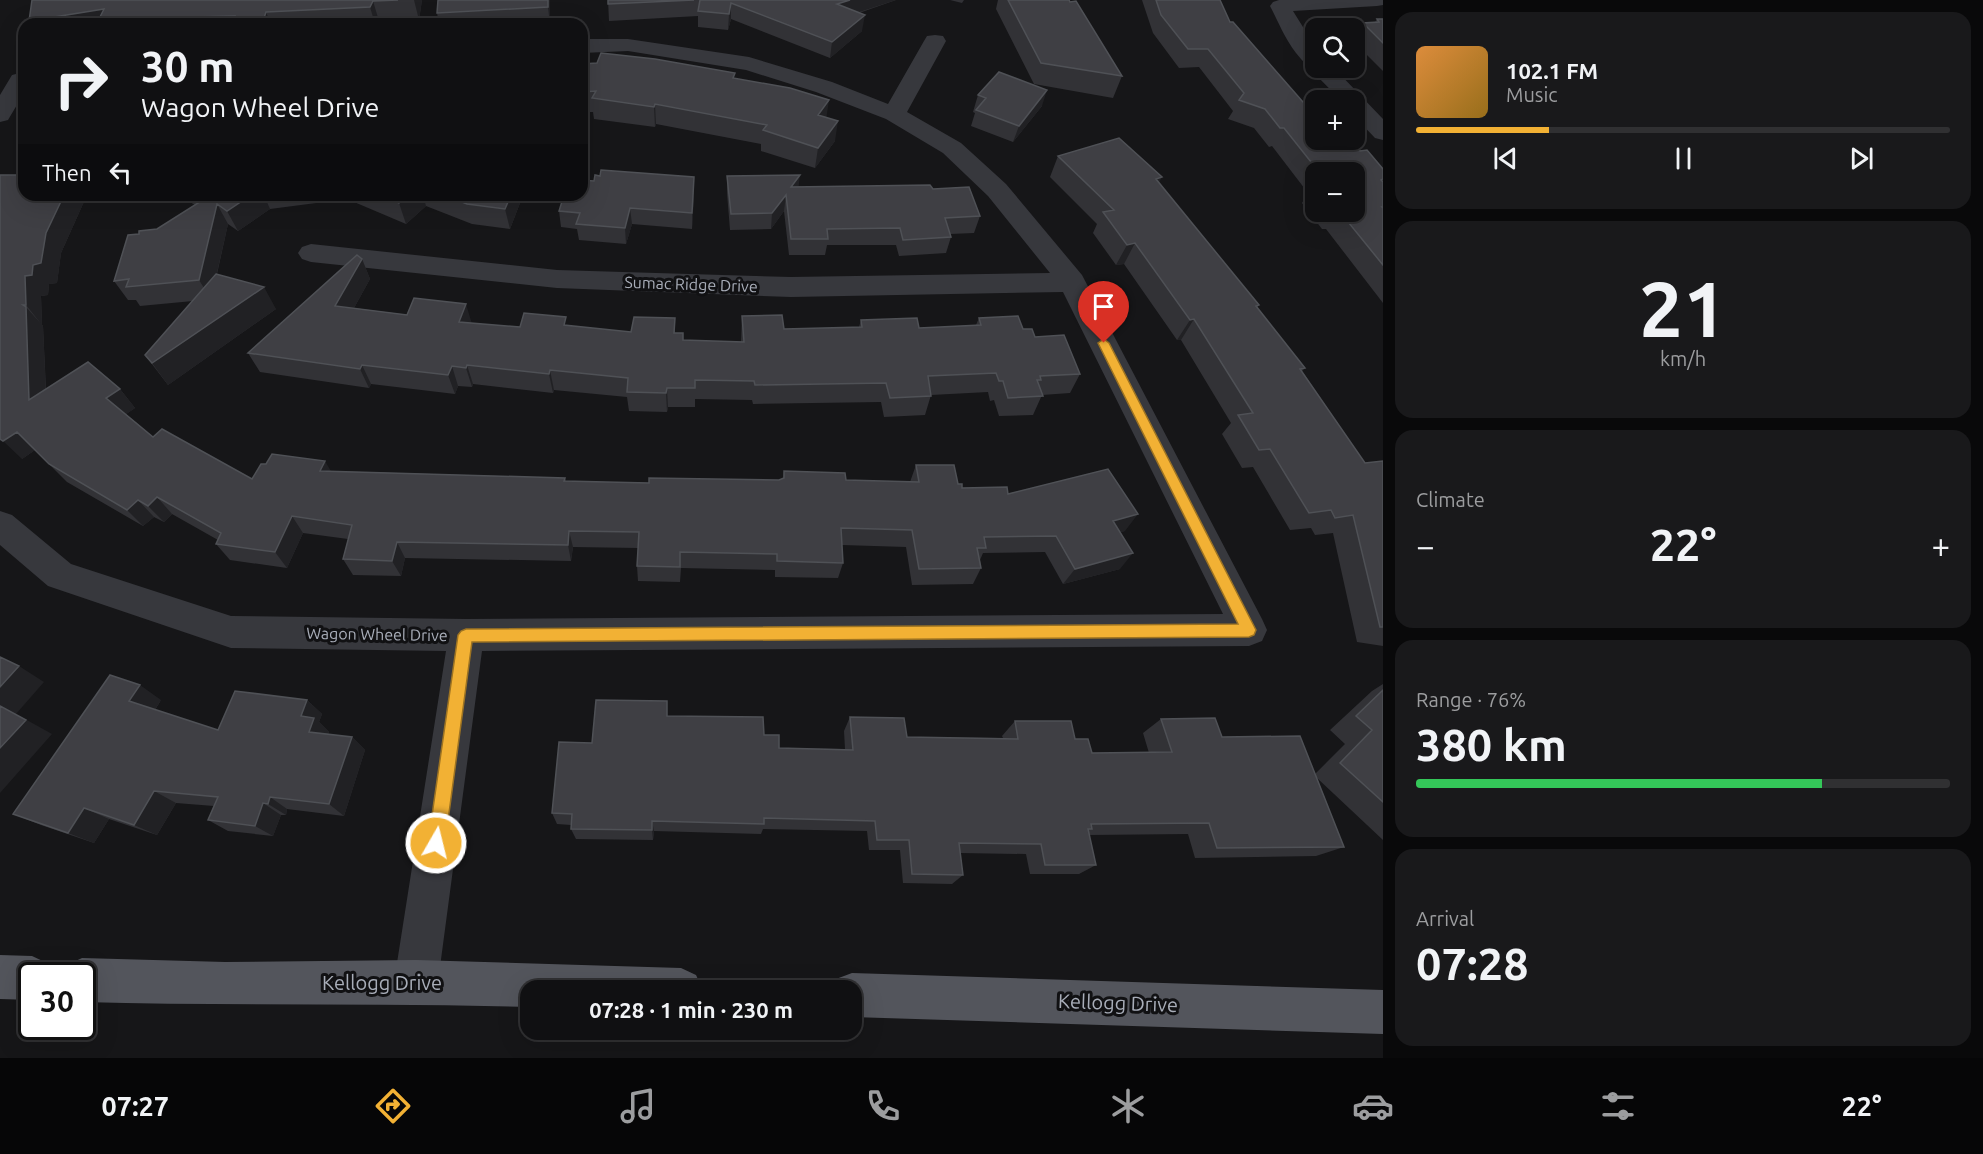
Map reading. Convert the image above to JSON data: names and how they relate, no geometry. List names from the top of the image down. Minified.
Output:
{"streets":{"main road":["Kellogg Drive"],"street":["Sumac Ridge Drive","Wagon Wheel Drive"]},"crossings":[["Sumac Ridge Drive","Wagon Wheel Drive"]],"page":{"map_buttons":["+","−"],"turn":["30 m","Wagon Wheel Drive"],"song":["102.1 FM","Music"],"then":"Then","tile":[["21","km/h"],"Climate",["Range · 76%","380 km"],["Arrival","07:28"]],"heat":["−","22°","+"],"limit":"30","trip":"07:28 · 1 min · 230 m","tabs":["07:27","22°"]}}
